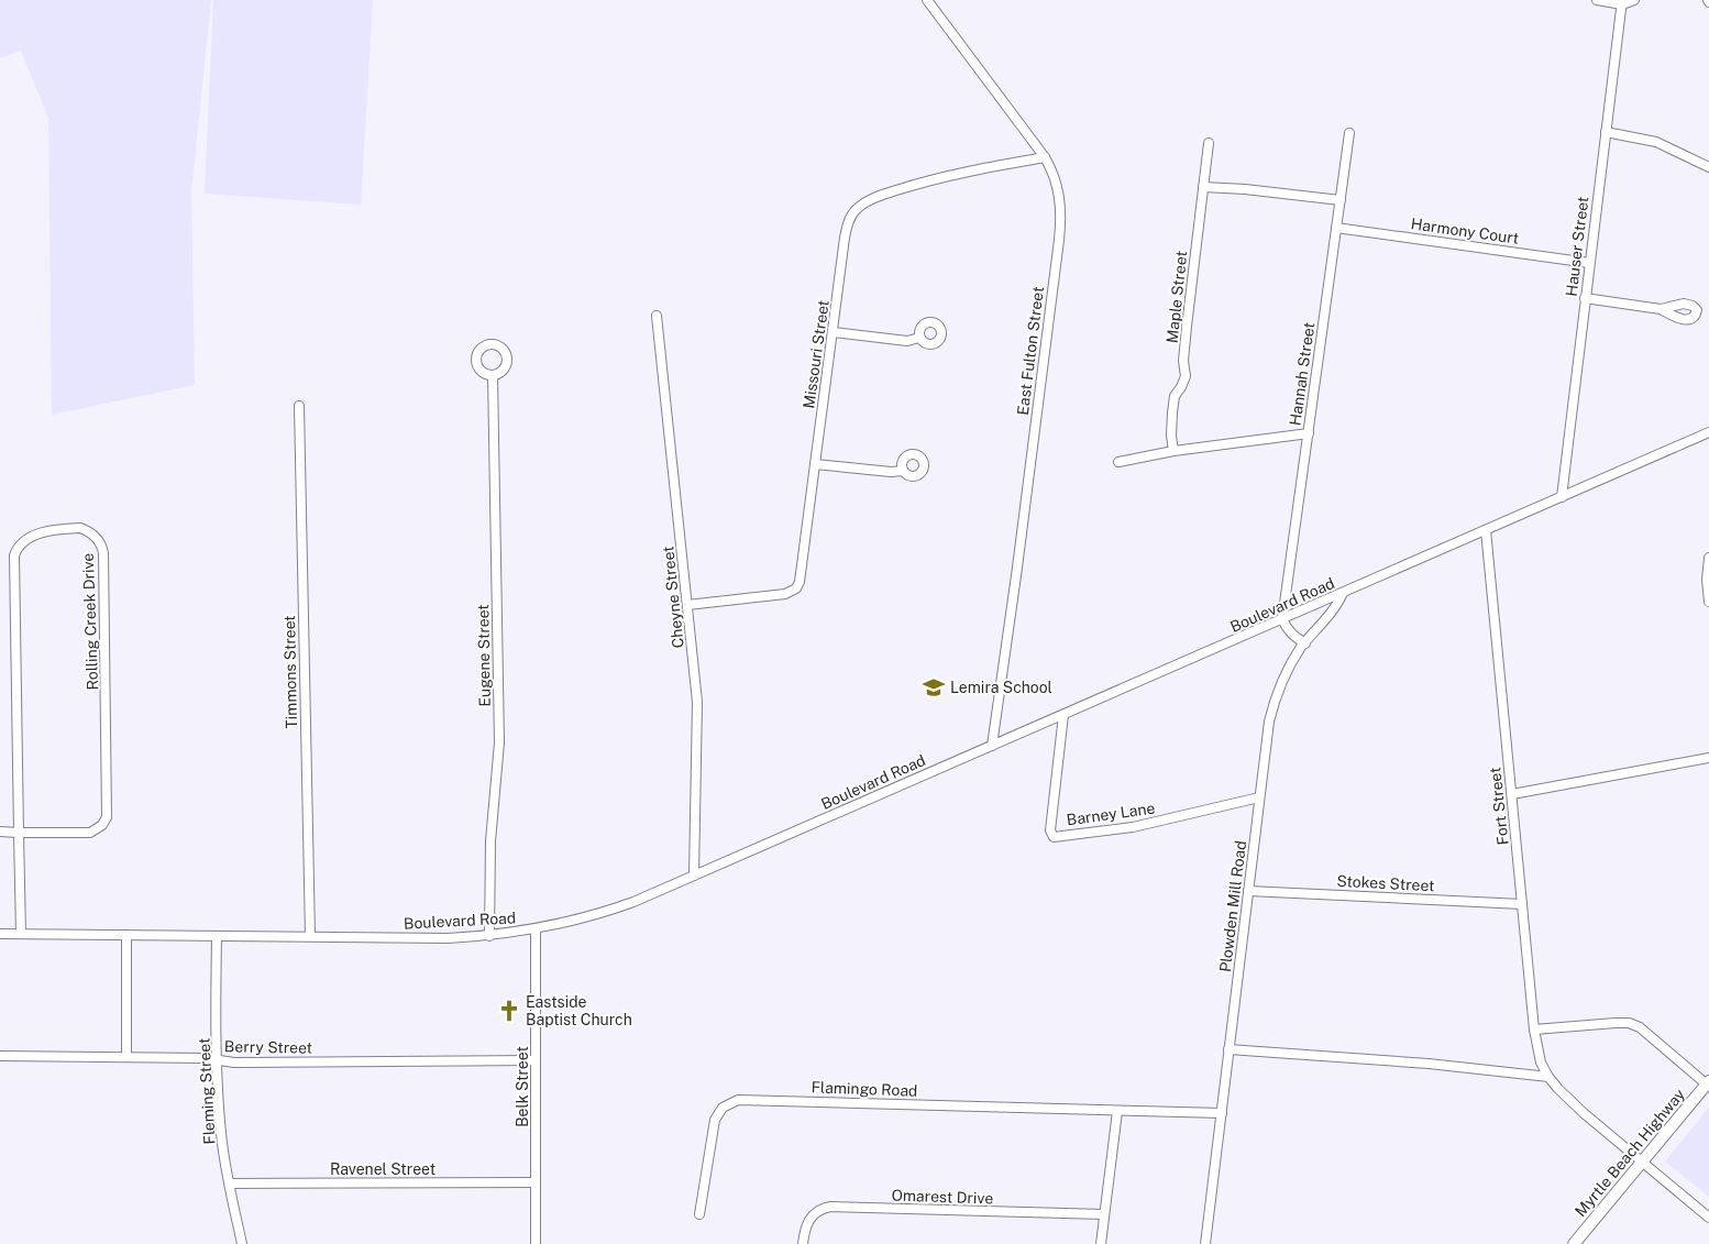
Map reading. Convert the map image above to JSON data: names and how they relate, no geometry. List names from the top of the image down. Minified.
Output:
{"streets":{"main road":["Myrtle Beach Highway"],"street":["Harmony Court","Hauser Street","Maple Street","East Fulton Street","Missouri Street","Hannah Street","Cheyne Street","Boulevard Road","Rolling Creek Drive","Eugene Street","Timmons Street","Fort Street","Barney Lane","Stokes Street","Plowden Mill Road","Berry Street","Belk Street","Flamingo Road","Fleming Street","Ravenel Street","Omarest Drive"]},"crossings":[["Harmony Court","Hauser Street"],["Harmony Court","Hannah Street"],["Hauser Street","Boulevard Road"],["East Fulton Street","Missouri Street"],["East Fulton Street","Boulevard Road"],["Missouri Street","Cheyne Street"],["Hannah Street","Boulevard Road"],["Cheyne Street","Boulevard Road"],["Boulevard Road","Rolling Creek Drive"],["Boulevard Road","Eugene Street"],["Boulevard Road","Timmons Street"],["Boulevard Road","Fort Street"],["Boulevard Road","Barney Lane"],["Boulevard Road","Plowden Mill Road"],["Boulevard Road","Belk Street"],["Boulevard Road","Fleming Street"],["Fort Street","Stokes Street"],["Fort Street","Myrtle Beach Highway"],["Barney Lane","Plowden Mill Road"],["Stokes Street","Plowden Mill Road"],["Plowden Mill Road","Flamingo Road"],["Berry Street","Belk Street"],["Berry Street","Fleming Street"],["Belk Street","Ravenel Street"],["Fleming Street","Ravenel Street"]],"places":{"school or university":["Lemira School"],"church":["Eastside Baptist Church"]}}
